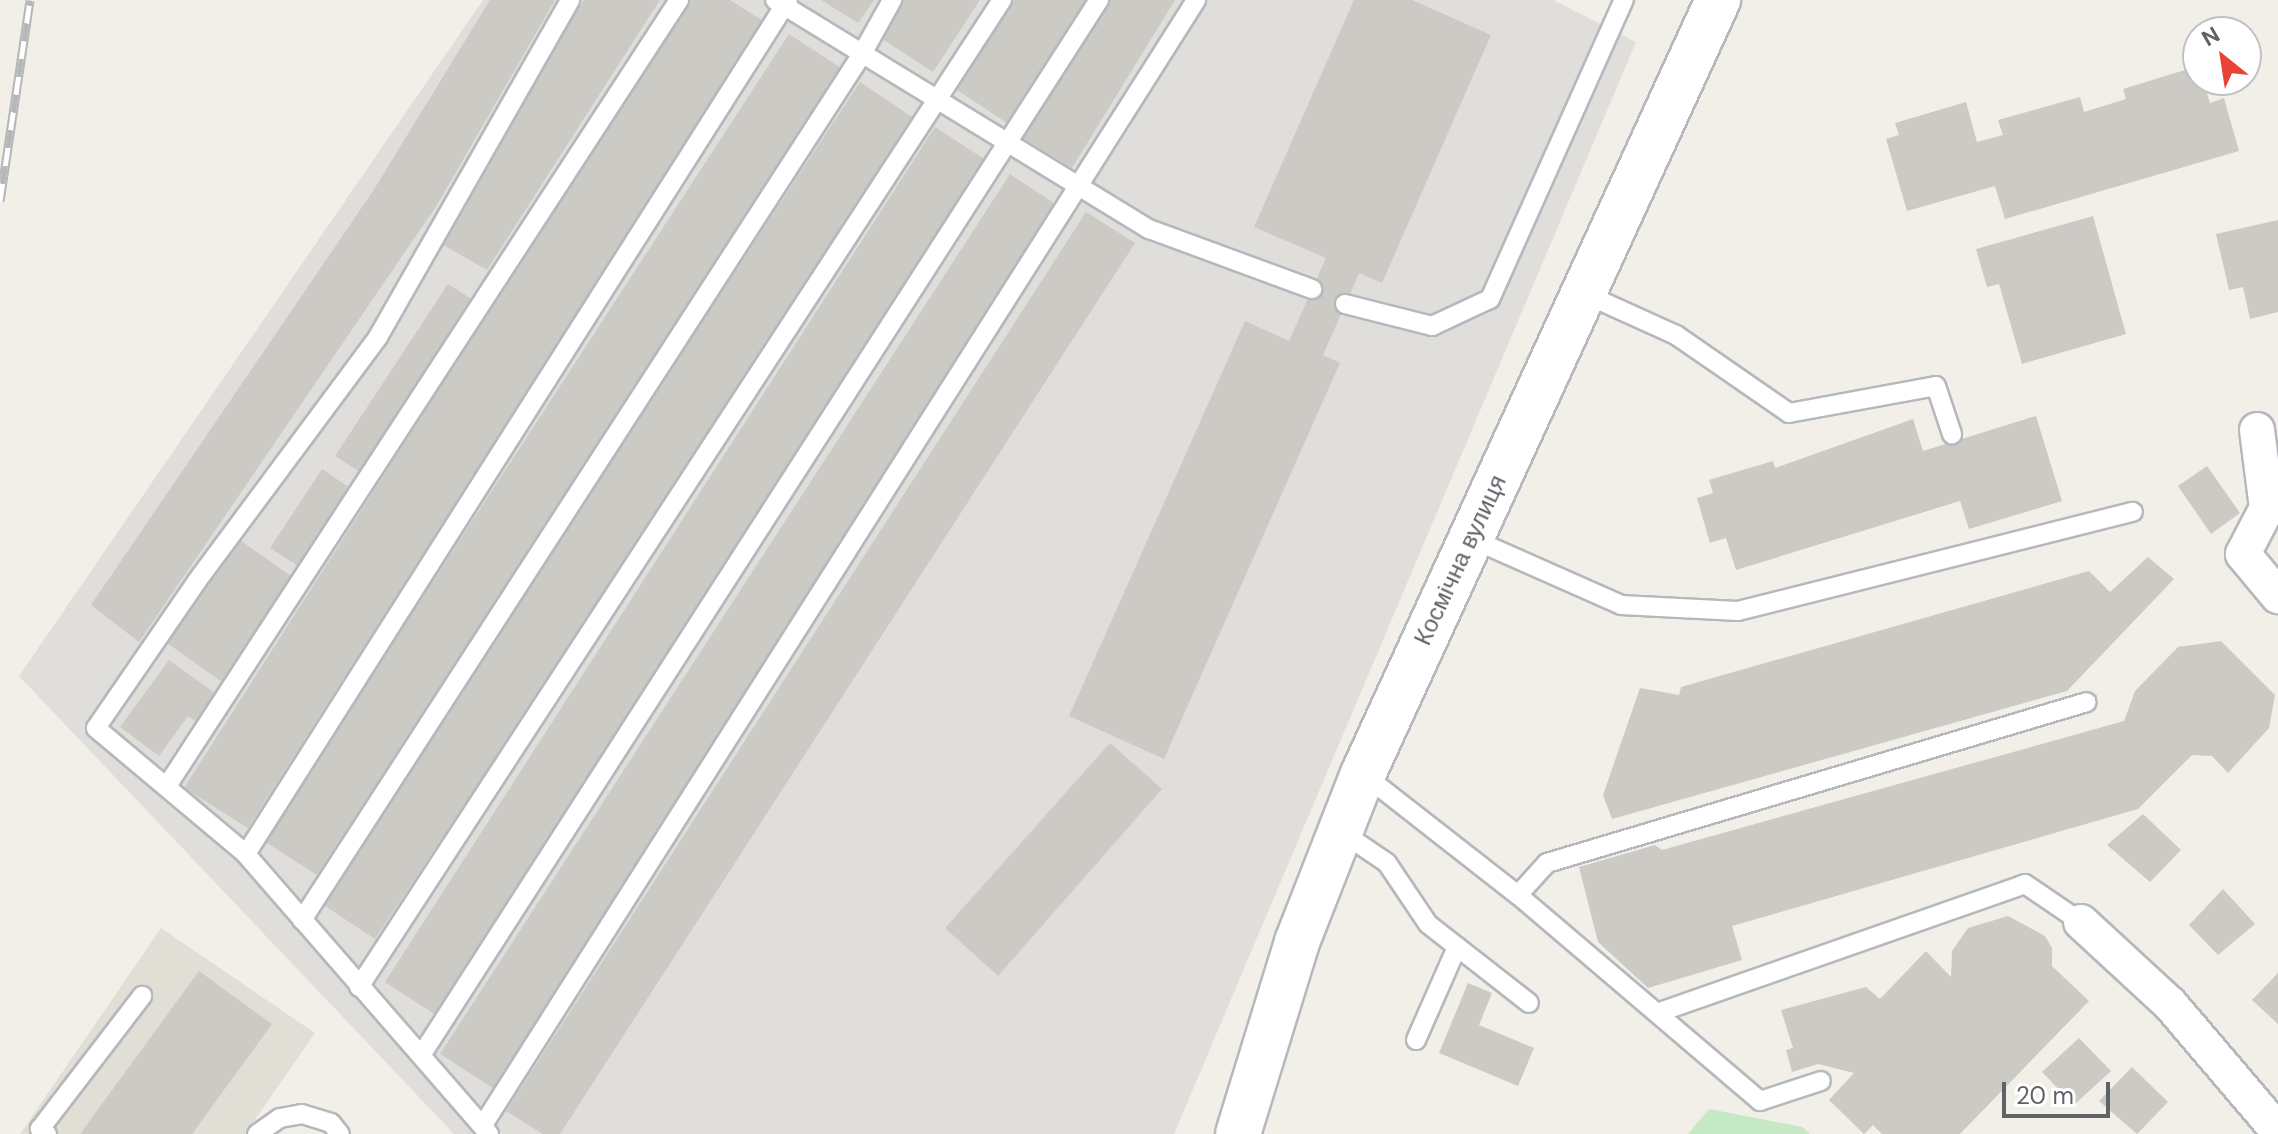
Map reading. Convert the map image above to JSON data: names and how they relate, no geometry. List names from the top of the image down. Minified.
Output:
{"streets":{"main road":["Космічна вулиця"]},"scale_bar":"20 m","north":"top left"}
